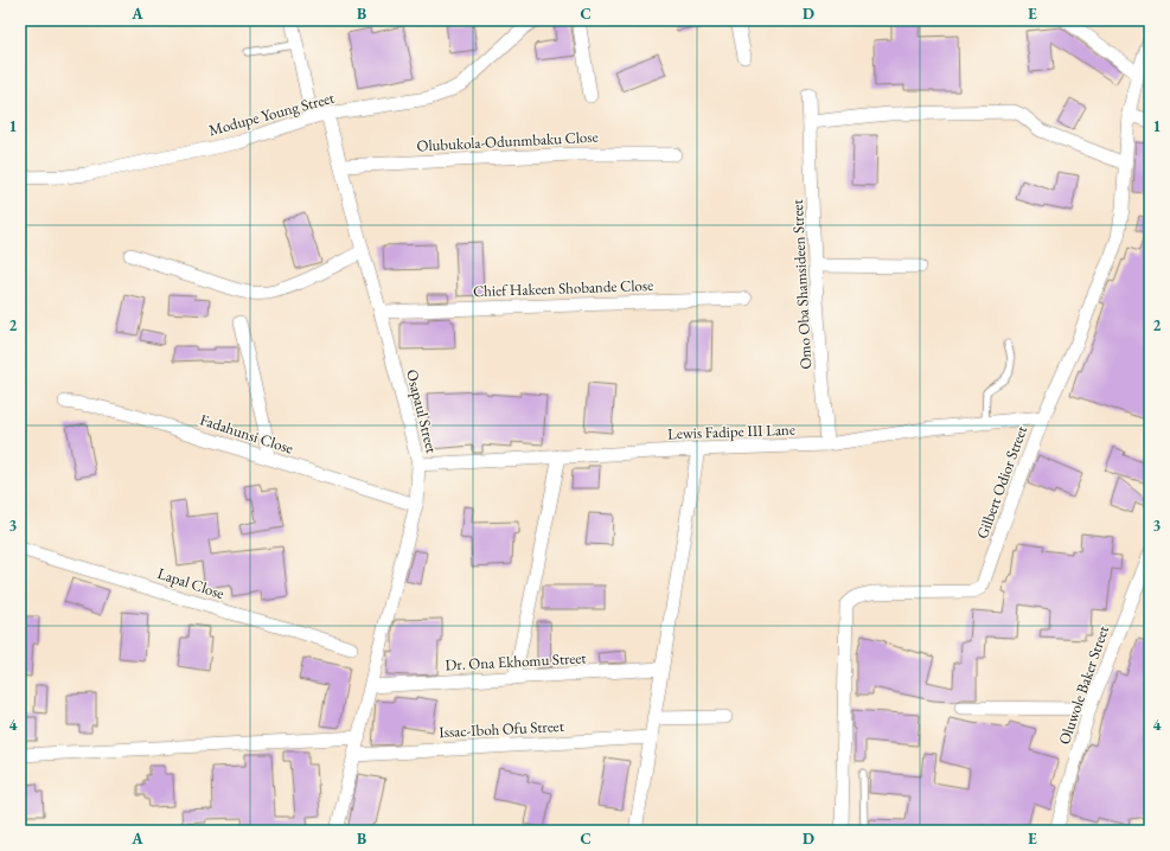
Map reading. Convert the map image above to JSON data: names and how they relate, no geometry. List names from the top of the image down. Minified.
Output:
{"streets":{"street":["Modupe Young Street","Olubukola-Odunmbaku Close","Omo Oba Shamsideen Street","Chief Hakeen Shobande Close","Osapaul Street","Lewis Fadipe III Lane","Fadahunsi Close","Gilbert Odior Street","Lapal Close","Dr. Ona Ekhomu Street","Oluwole Baker Street","Issac-Iboh Ofu Street"]},"crossings":[["Modupe Young Street","Osapaul Street"],["Olubukola-Odunmbaku Close","Osapaul Street"],["Omo Oba Shamsideen Street","Lewis Fadipe III Lane"],["Chief Hakeen Shobande Close","Osapaul Street"],["Osapaul Street","Lewis Fadipe III Lane"],["Osapaul Street","Fadahunsi Close"],["Osapaul Street","Dr. Ona Ekhomu Street"],["Osapaul Street","Issac-Iboh Ofu Street"],["Lewis Fadipe III Lane","Gilbert Odior Street"]],"grid":{"columns":["A","B","C","D","E"],"rows":["1","2","3","4"]}}
